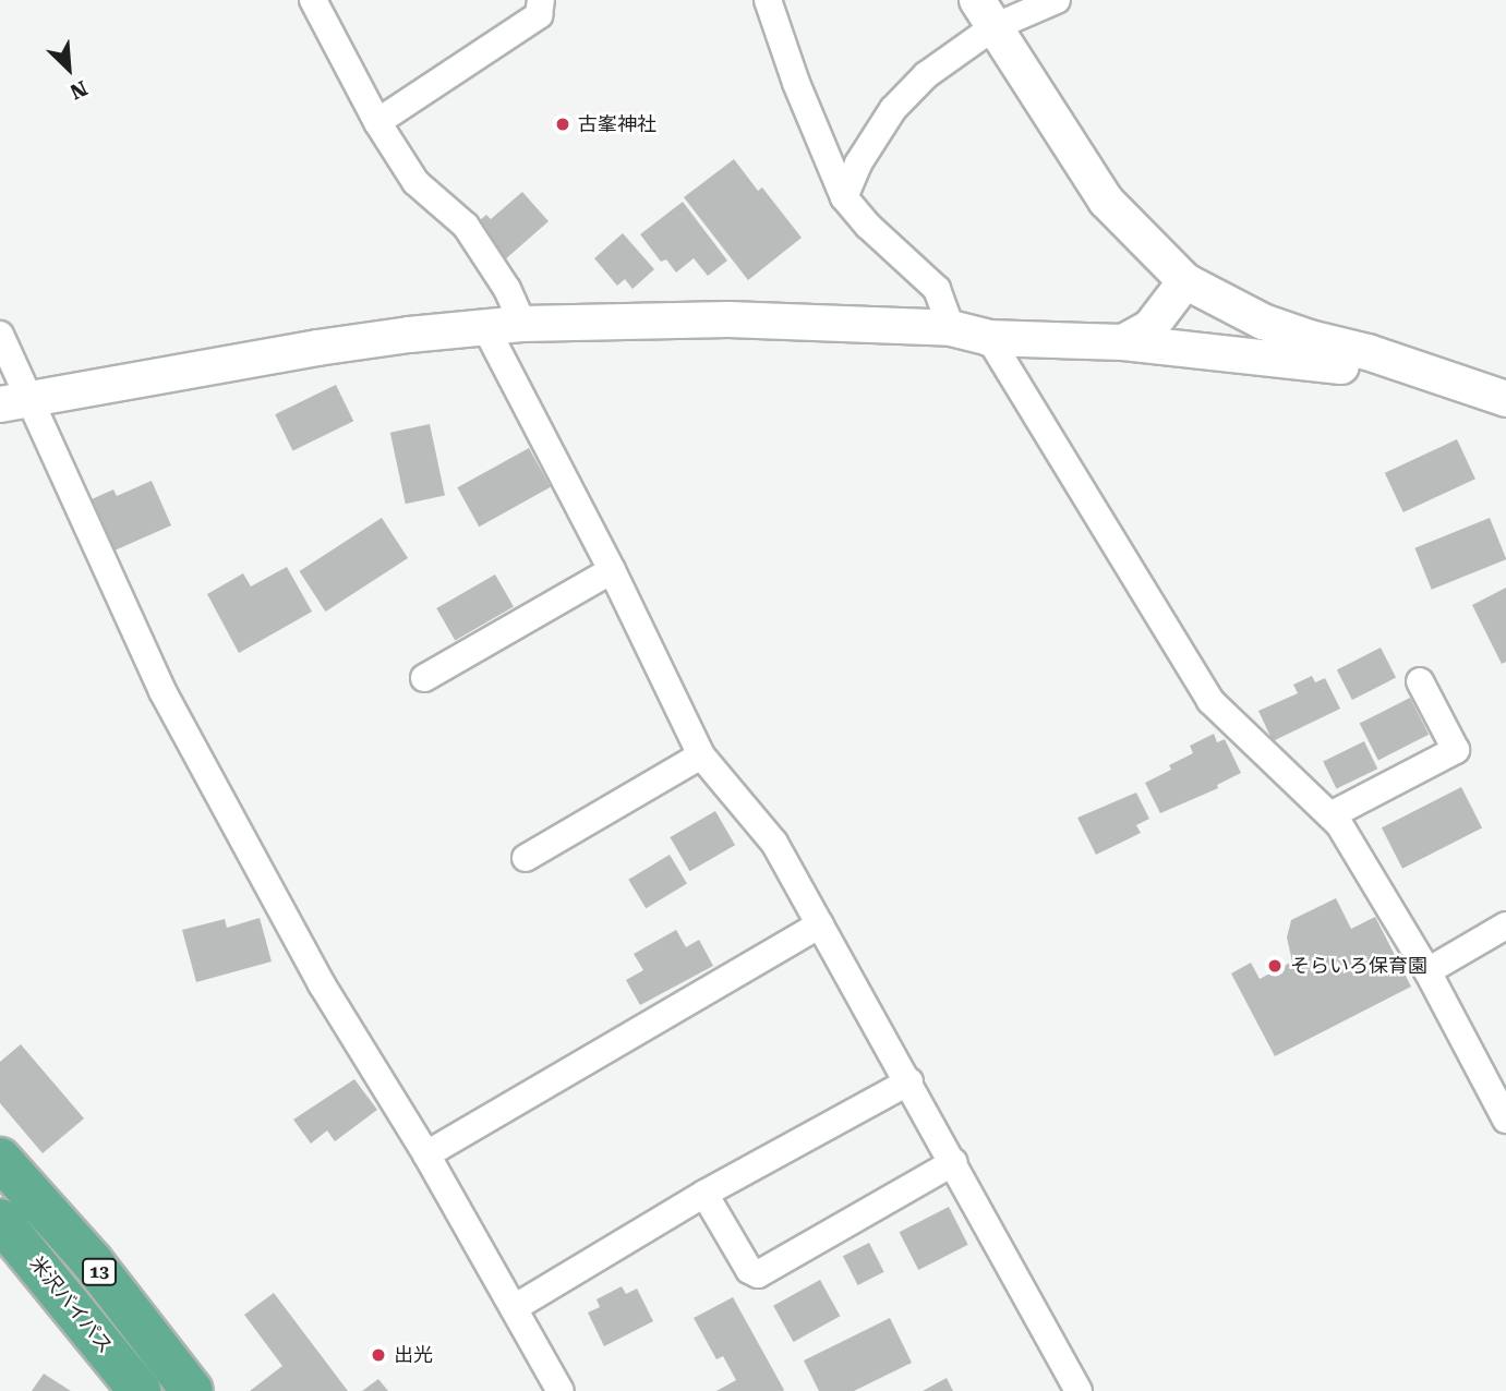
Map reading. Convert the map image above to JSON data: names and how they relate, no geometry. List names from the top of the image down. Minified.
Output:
{"streets":{"highway":["13","米沢バイパス"]},"places":["古峯神社","そらいろ保育園","出光"],"north":"bottom right"}
